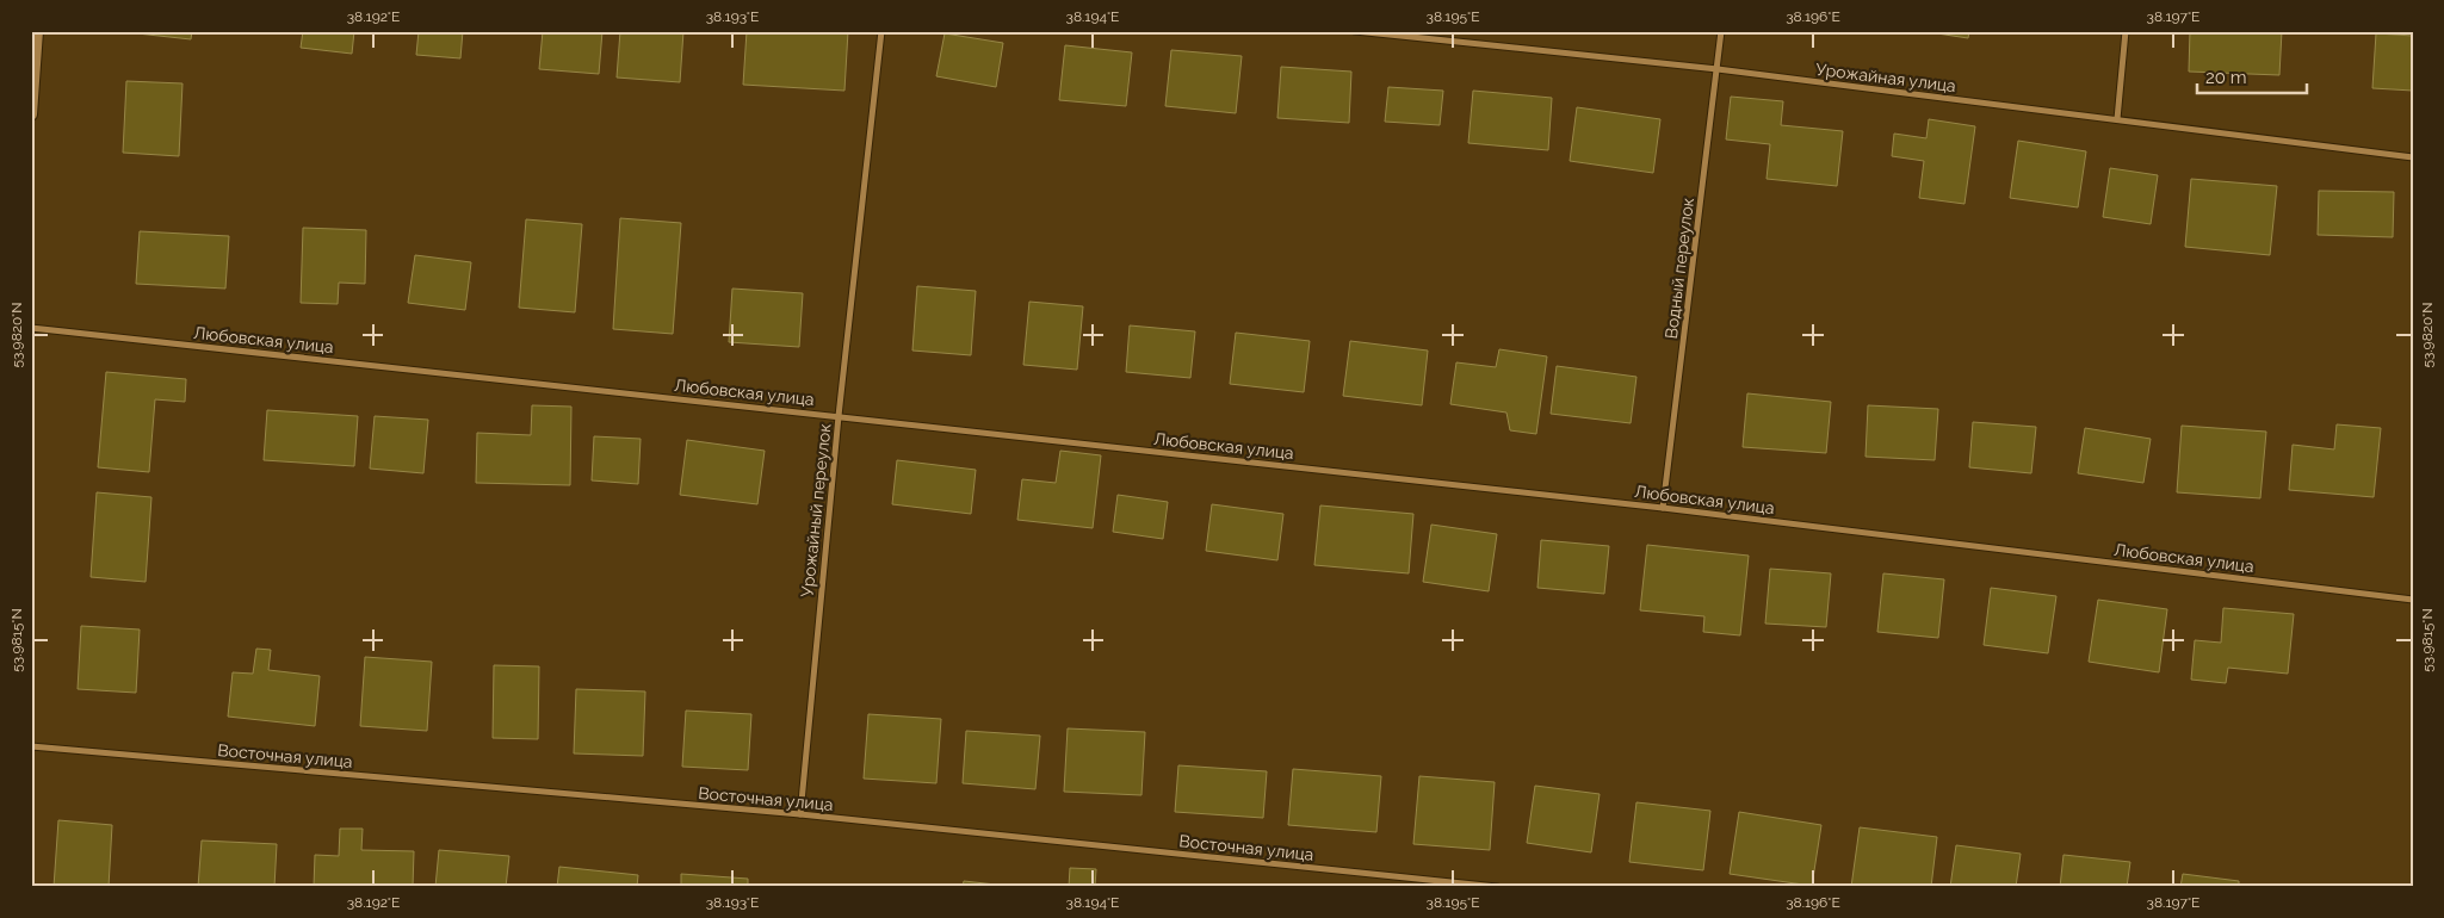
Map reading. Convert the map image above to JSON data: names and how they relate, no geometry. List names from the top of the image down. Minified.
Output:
{"streets":{"street":["Урожайная улица","Водный переулок","Любовская улица","Урожайный переулок","Восточная улица"]},"crossings":[["Урожайная улица","Водный переулок"],["Водный переулок","Любовская улица"],["Любовская улица","Урожайный переулок"],["Урожайный переулок","Восточная улица"]],"scale_bar":"20 m","coordinates":["38.192°E","38.193°E","38.194°E","38.195°E","38.196°E","38.197°E","53.9820°N","53.9815°N"]}
